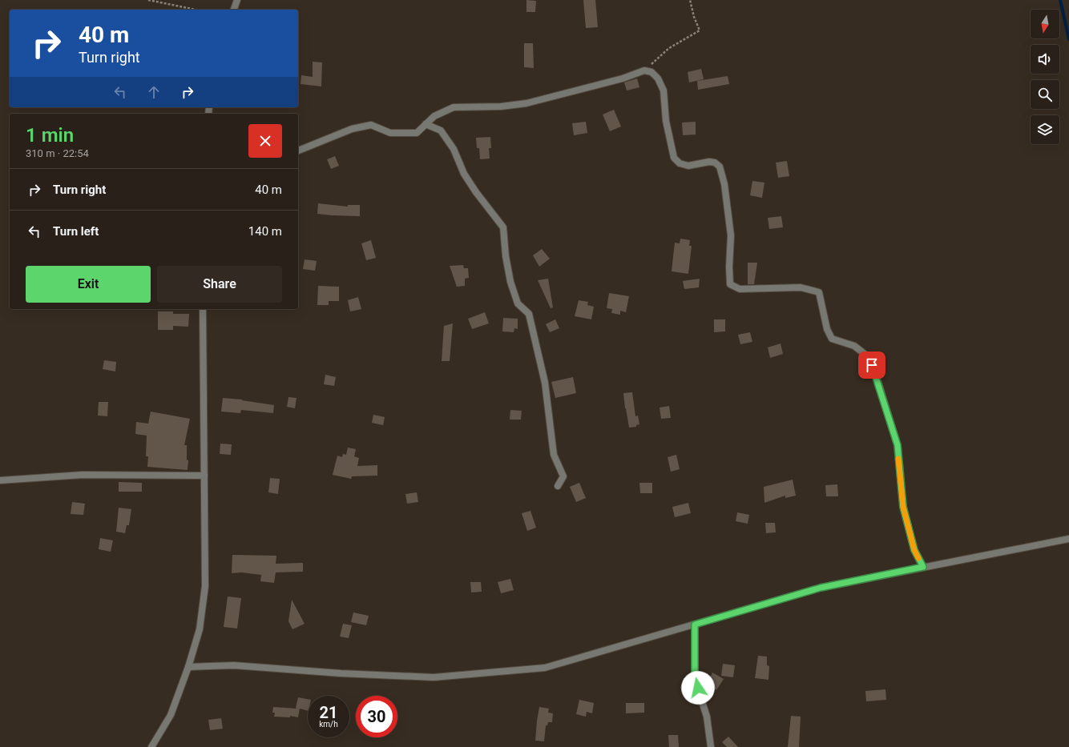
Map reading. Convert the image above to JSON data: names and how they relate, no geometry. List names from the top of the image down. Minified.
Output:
{"north":"bottom","page":{"turn":["40 m","Turn right"],"heading":["1 min","310 m · 22:54"],"list":[{"name":"Turn right","value":"40 m"},{"name":"Turn left","value":"140 m"}],"buttons":["Exit","Share"],"speed":"21 km/h","limit":"30"}}
